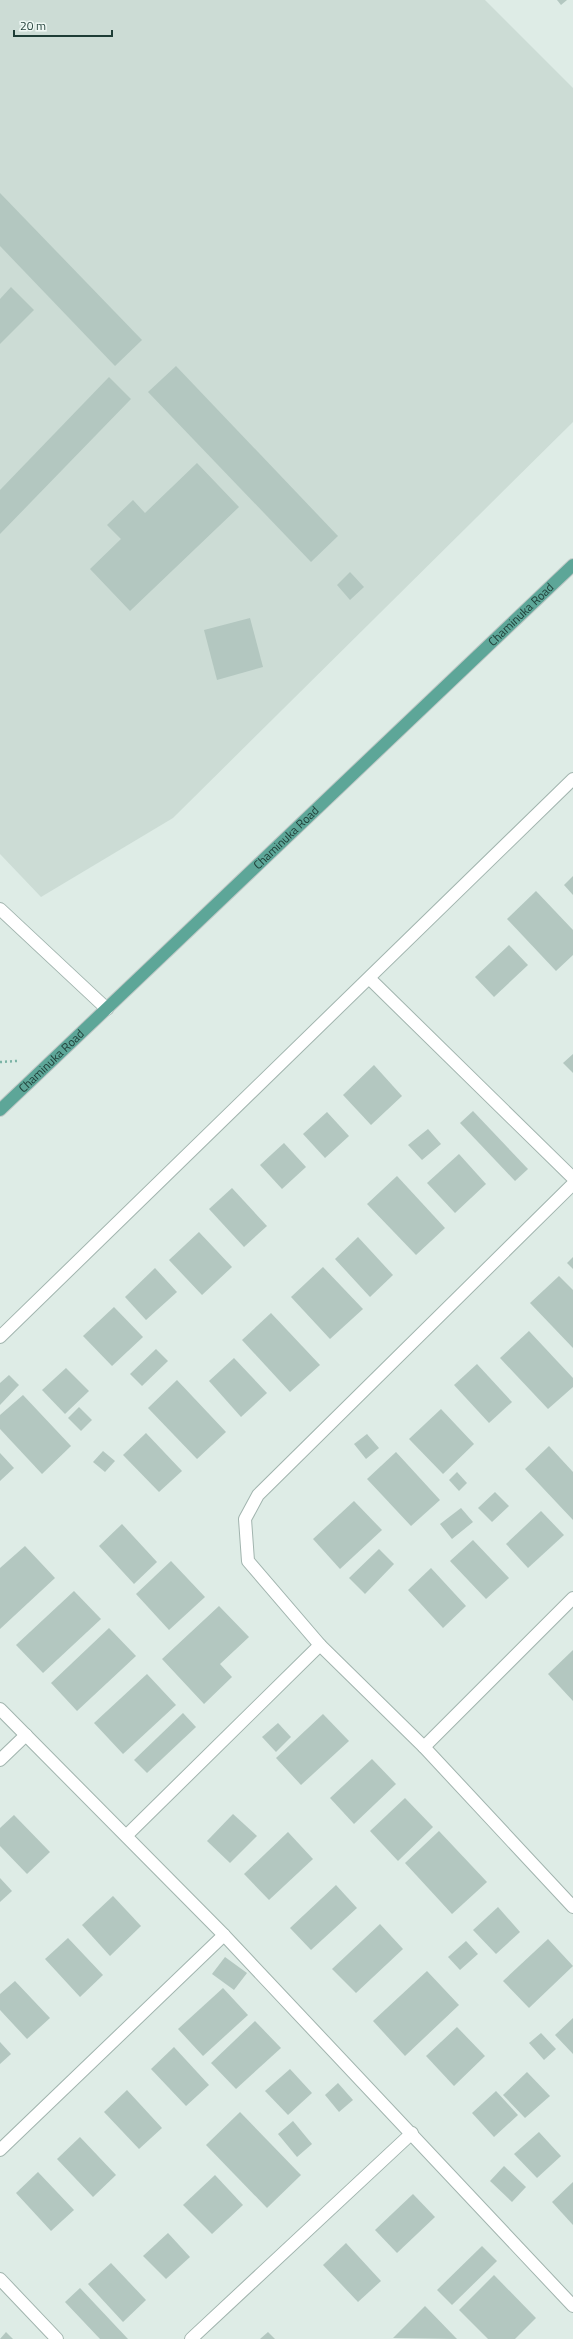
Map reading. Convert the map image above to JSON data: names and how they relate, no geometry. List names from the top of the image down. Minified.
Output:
{"streets":{"main road":["Chaminuka Road"]},"scale_bar":"20 m"}
